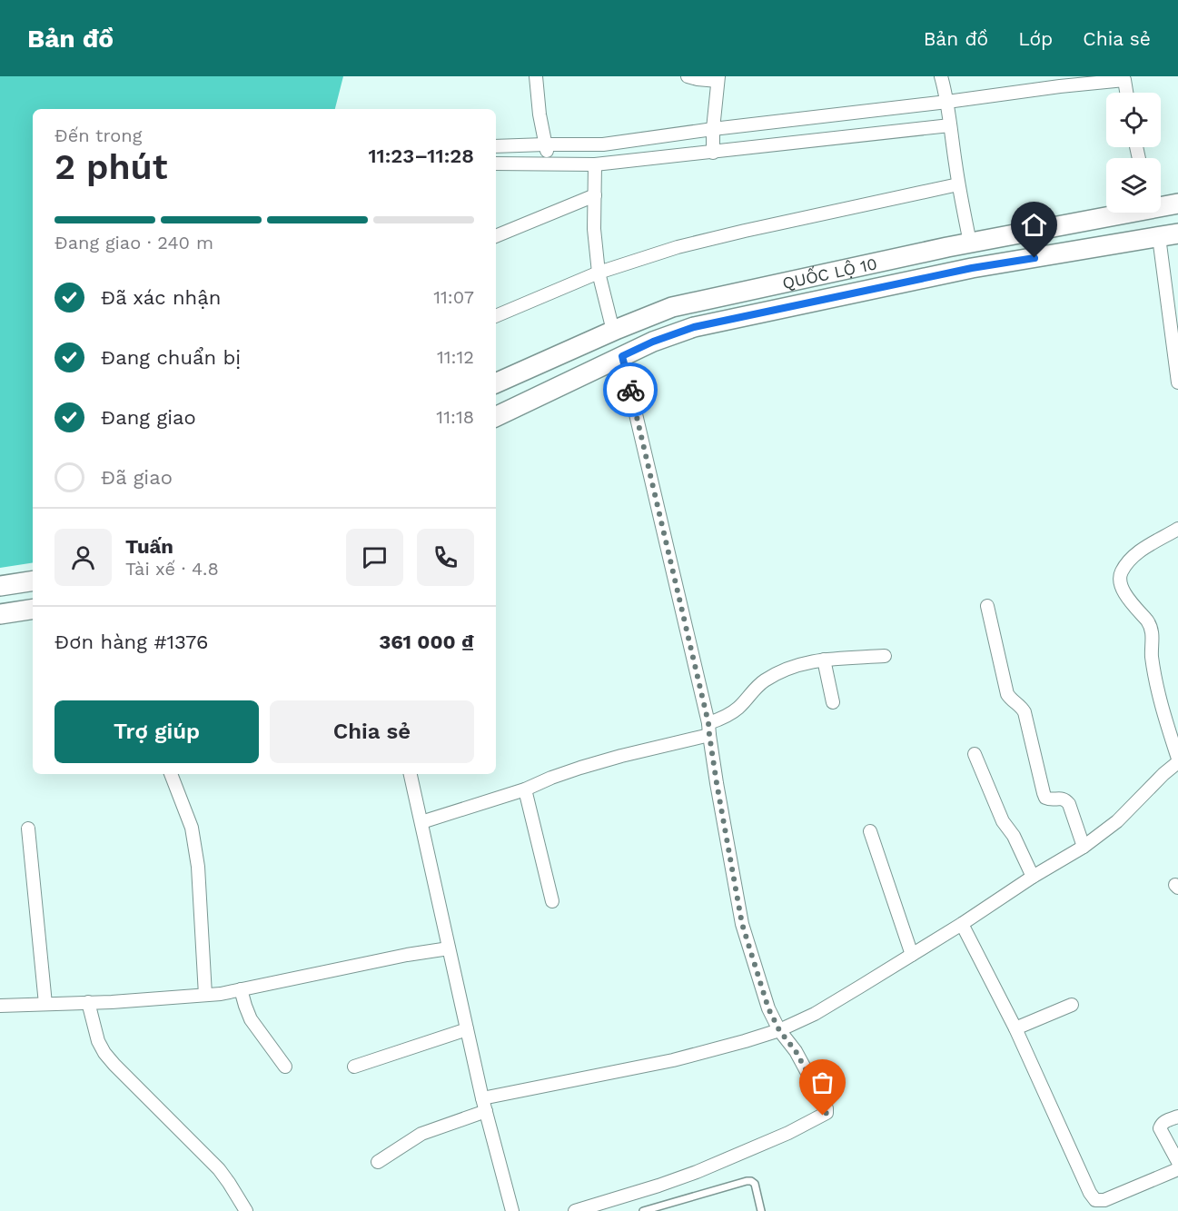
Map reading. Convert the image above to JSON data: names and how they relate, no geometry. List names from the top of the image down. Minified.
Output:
{"streets":{"highway":["QUỐC LỘ 10"]},"page":{"header":"Bản đồ","nav":["Bản đồ","Lớp","Chia sẻ"],"heading":["2 phút","Đến trong","11:23–11:28"],"panel":["Tuấn","Tài xế · 4.8","Đơn hàng #1376","361 000 ₫"],"bar":"Đang giao · 240 m","list":[["Đã xác nhận","11:07"],["Đang chuẩn bị","11:12"],["Đang giao","11:18"],"Đã giao"],"buttons":["Trợ giúp","Chia sẻ"]}}
